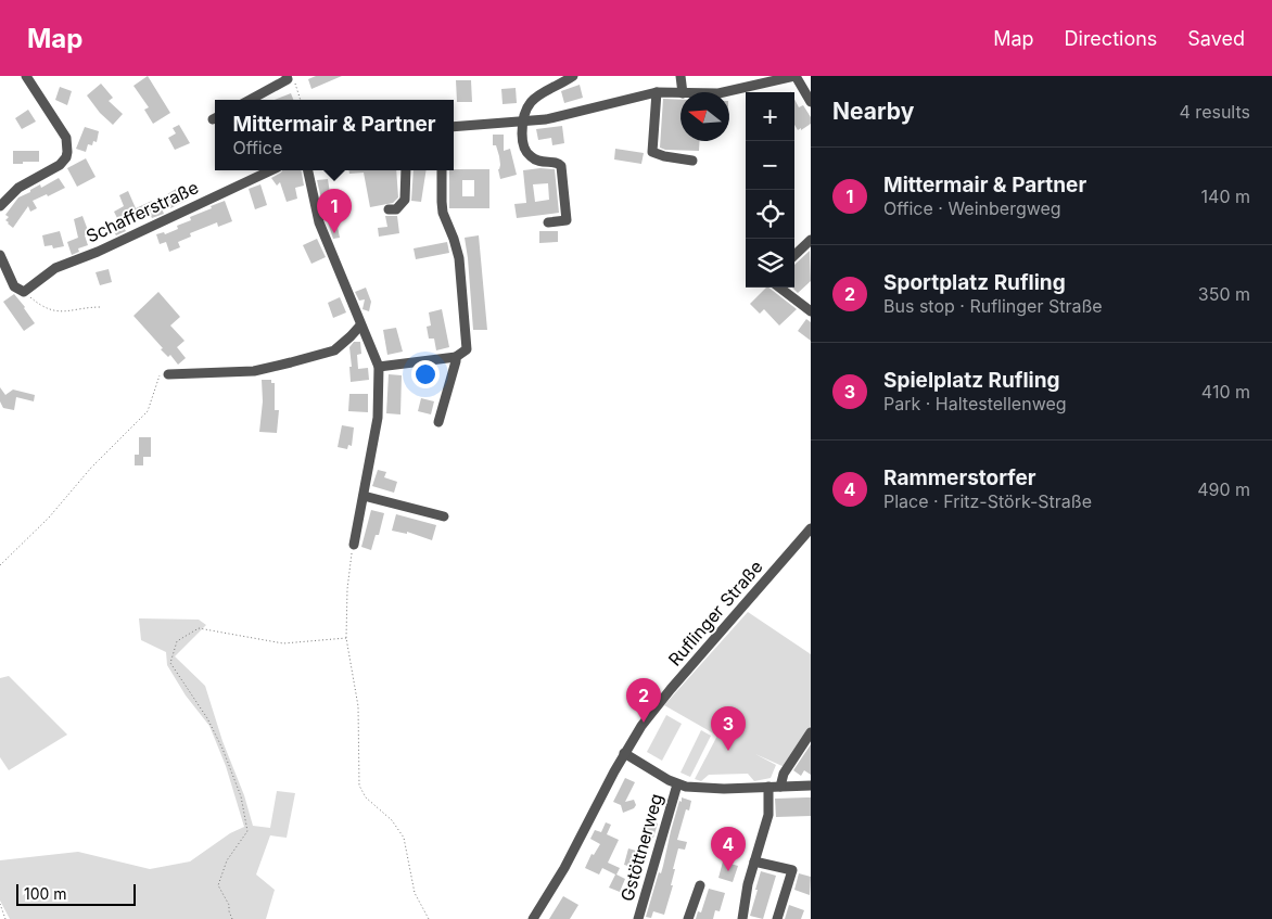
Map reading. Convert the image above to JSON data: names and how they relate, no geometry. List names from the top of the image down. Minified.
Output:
{"streets":{"street":["Schafferstraße","Ruflinger Straße","Gstöttnerweg"]},"scale_bar":"100 m","north":"left","page":{"header":"Map","nav":["Map","Directions","Saved"],"heading":["Nearby","4 results"],"map_buttons":["+","−"],"popup":["Mittermair & Partner","Office"],"list":[{"mark":"1","name":"Mittermair & Partner","note":"Office · Weinbergweg","value":"140 m"},{"mark":"2","name":"Sportplatz Rufling","note":"Bus stop · Ruflinger Straße","value":"350 m"},{"mark":"3","name":"Spielplatz Rufling","note":"Park · Haltestellenweg","value":"410 m"},{"mark":"4","name":"Rammerstorfer","note":"Place · Fritz-Störk-Straße","value":"490 m"}],"pins":["1","2","3","4"],"scale":"100 m"}}
